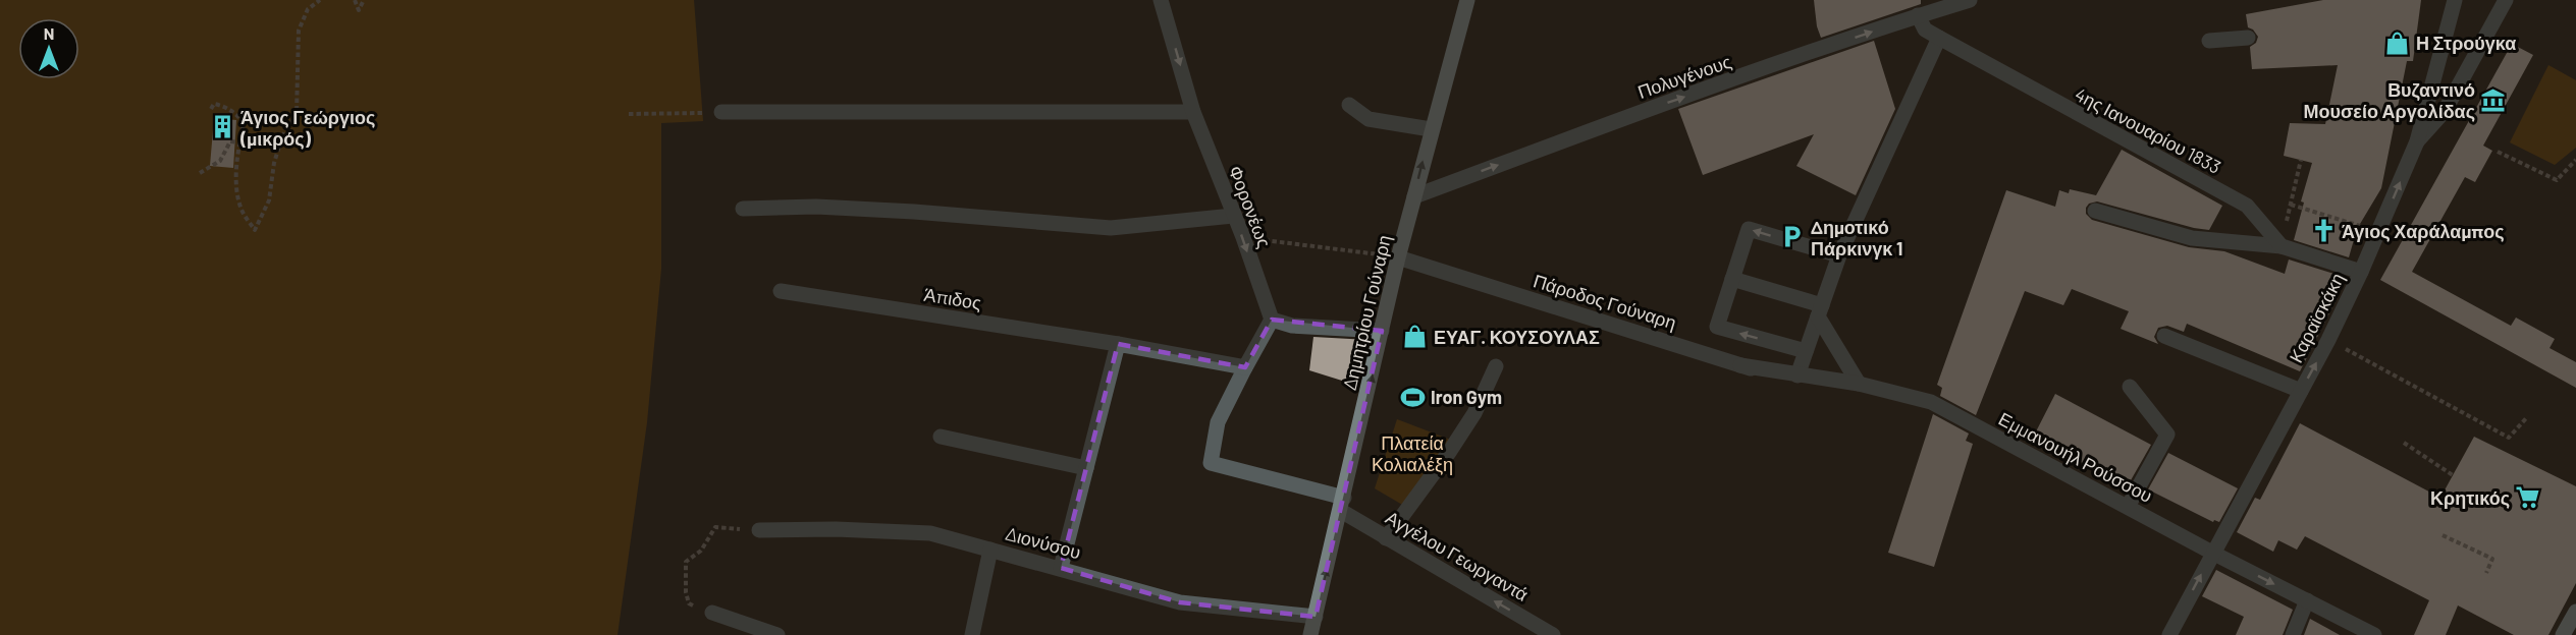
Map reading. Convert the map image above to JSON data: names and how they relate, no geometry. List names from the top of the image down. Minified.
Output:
{"streets":{"main road":["Δημητρίου Γούναρη"],"street":["Πολυγένους","4ης Ιανουαρίου 1833","Φορονέως","Άπιδος","Πάροδος Γούναρη","Καραϊσκάκη","Εμμανουήλ Ρούσσου","Διονύσου","Αγγέλου Γεωργαντά"]},"crossings":[["Πολυγένους","4ης Ιανουαρίου 1833"],["Πολυγένους","Δημητρίου Γούναρη"],["Άπιδος","Αγγέλου Γεωργαντά"],["Πάροδος Γούναρη","Δημητρίου Γούναρη"],["Πάροδος Γούναρη","Εμμανουήλ Ρούσσου"],["Δημητρίου Γούναρη","Διονύσου"],["Δημητρίου Γούναρη","Αγγέλου Γεωργαντά"],["Καραϊσκάκη","Εμμανουήλ Ρούσσου"]],"one_way":["Πολυγένους","Φορονέως","Δημητρίου Γούναρη","Καραϊσκάκη","Αγγέλου Γεωργαντά"],"parks":["Πλατεία Κολιαλέξη"],"places":{"shop":["Η Στρούγκα","ΕΥΑΓ. ΚΟΥΣΟΥΛΑΣ"],"museum":["Βυζαντινό Μουσείο Αργολίδας"],"building":["Άγιος Γεώργιος (μικρός)"],"church":["Άγιος Χαράλαμπος"],"parking":["Δημοτικό Πάρκινγκ 1"],"sports":["Iron Gym"],"supermarket":["Κρητικός"]},"north":"top"}
